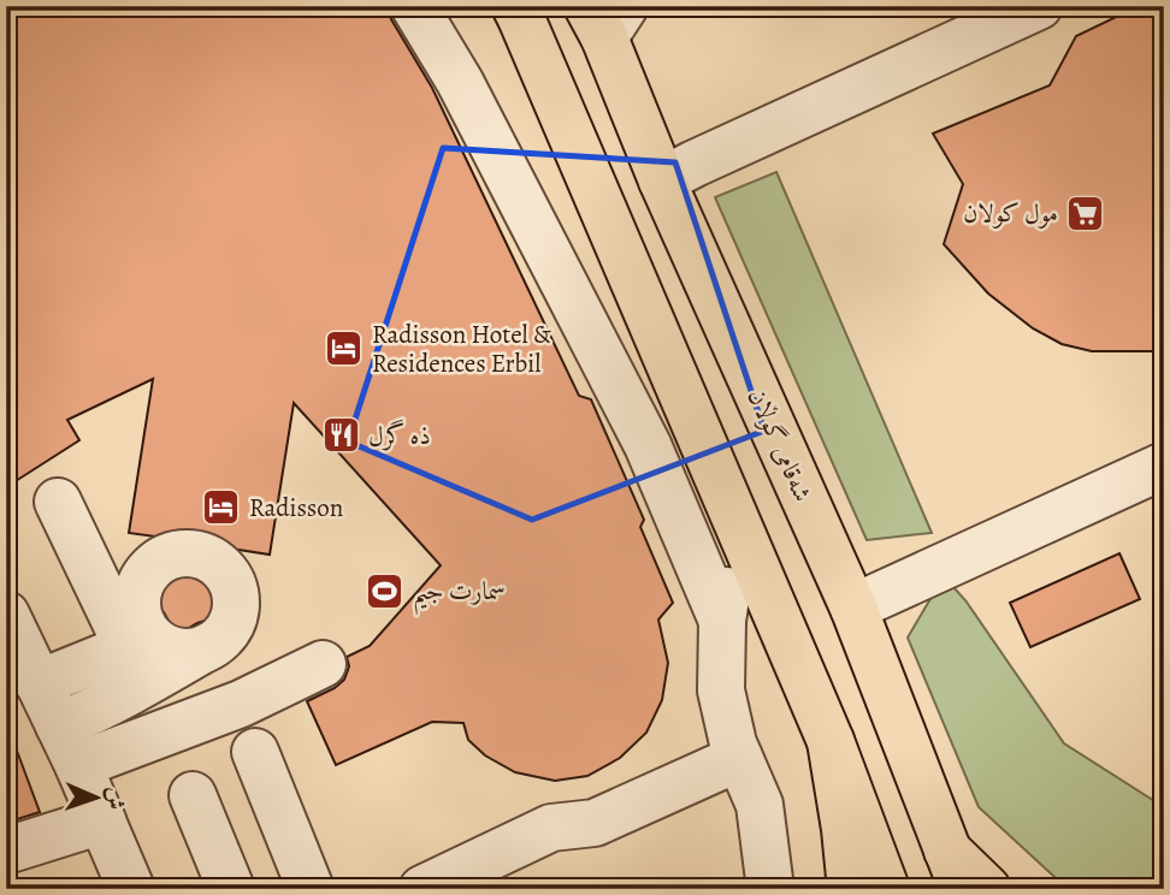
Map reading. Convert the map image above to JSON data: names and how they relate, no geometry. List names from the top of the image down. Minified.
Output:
{"streets":{"main road":["شەقامی گوڵان"]},"places":{"supermarket":["مول كولان"],"hotel":["Radisson Hotel & Residences Erbil","Radisson"],"restaurant":["ذه گرل"],"sports":["سمارت جیم"]},"north":"right"}
